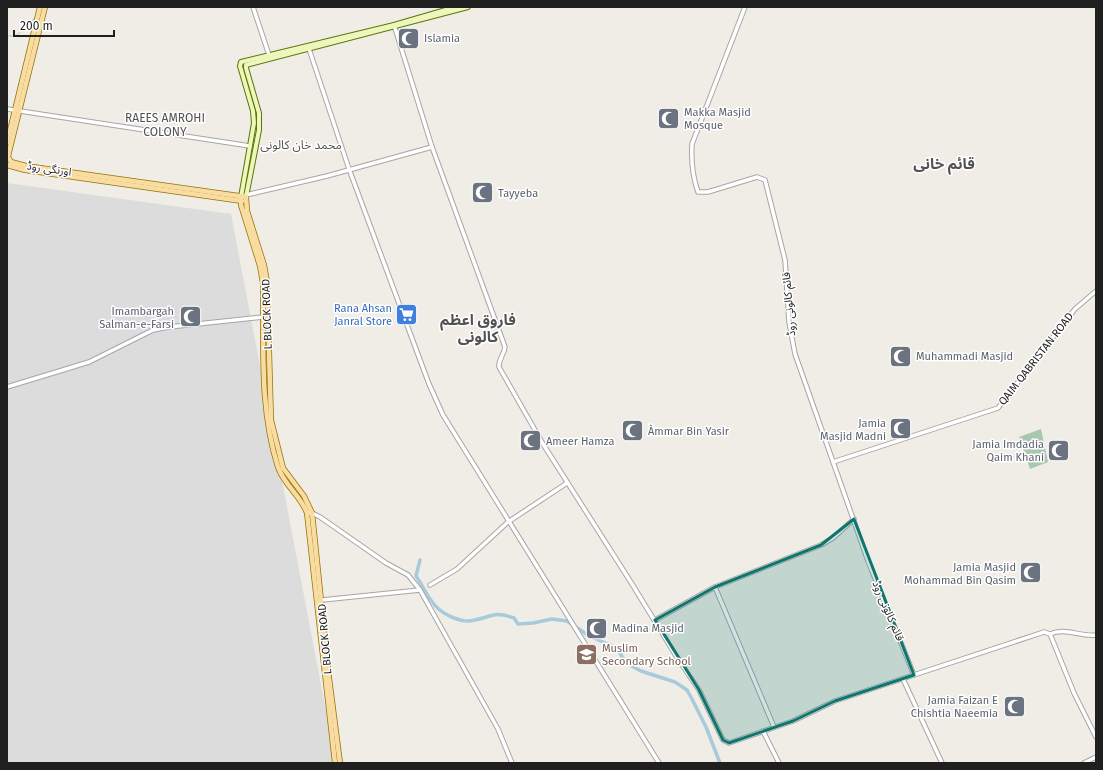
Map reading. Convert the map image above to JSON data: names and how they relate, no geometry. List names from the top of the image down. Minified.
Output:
{"streets":{"main road":["اورنگی روڈ","L BLOCK ROAD"],"street":["قائم کالونی روڈ","QAIM QABRISTAN ROAD"]},"crossings":[["اورنگی روڈ","L BLOCK ROAD"],["قائم کالونی روڈ","QAIM QABRISTAN ROAD"]],"districts":["RAEES AMROHI COLONY","محمد خان کالونی","قائم خانى","فاروق اعظم کالونی"],"places":{"mosque":["Islamia","Makka Masjid Mosque","Tayyeba","Imambargah Salman-e-Farsi","Muhammadi Masjid","Jamia Masjid Madni","Àmmar Bin Yasir","Ameer Hamza","Jamia Imdadia Qaim Khani","Jamia Masjid Mohammad Bin Qasim","Madina Masjid","Jamia Faizan E Chishtia Naeemia"],"supermarket":["Rana Ahsan Janral Store"],"school or university":["Muslim Secondary School"]},"scale_bar":"200 m"}
